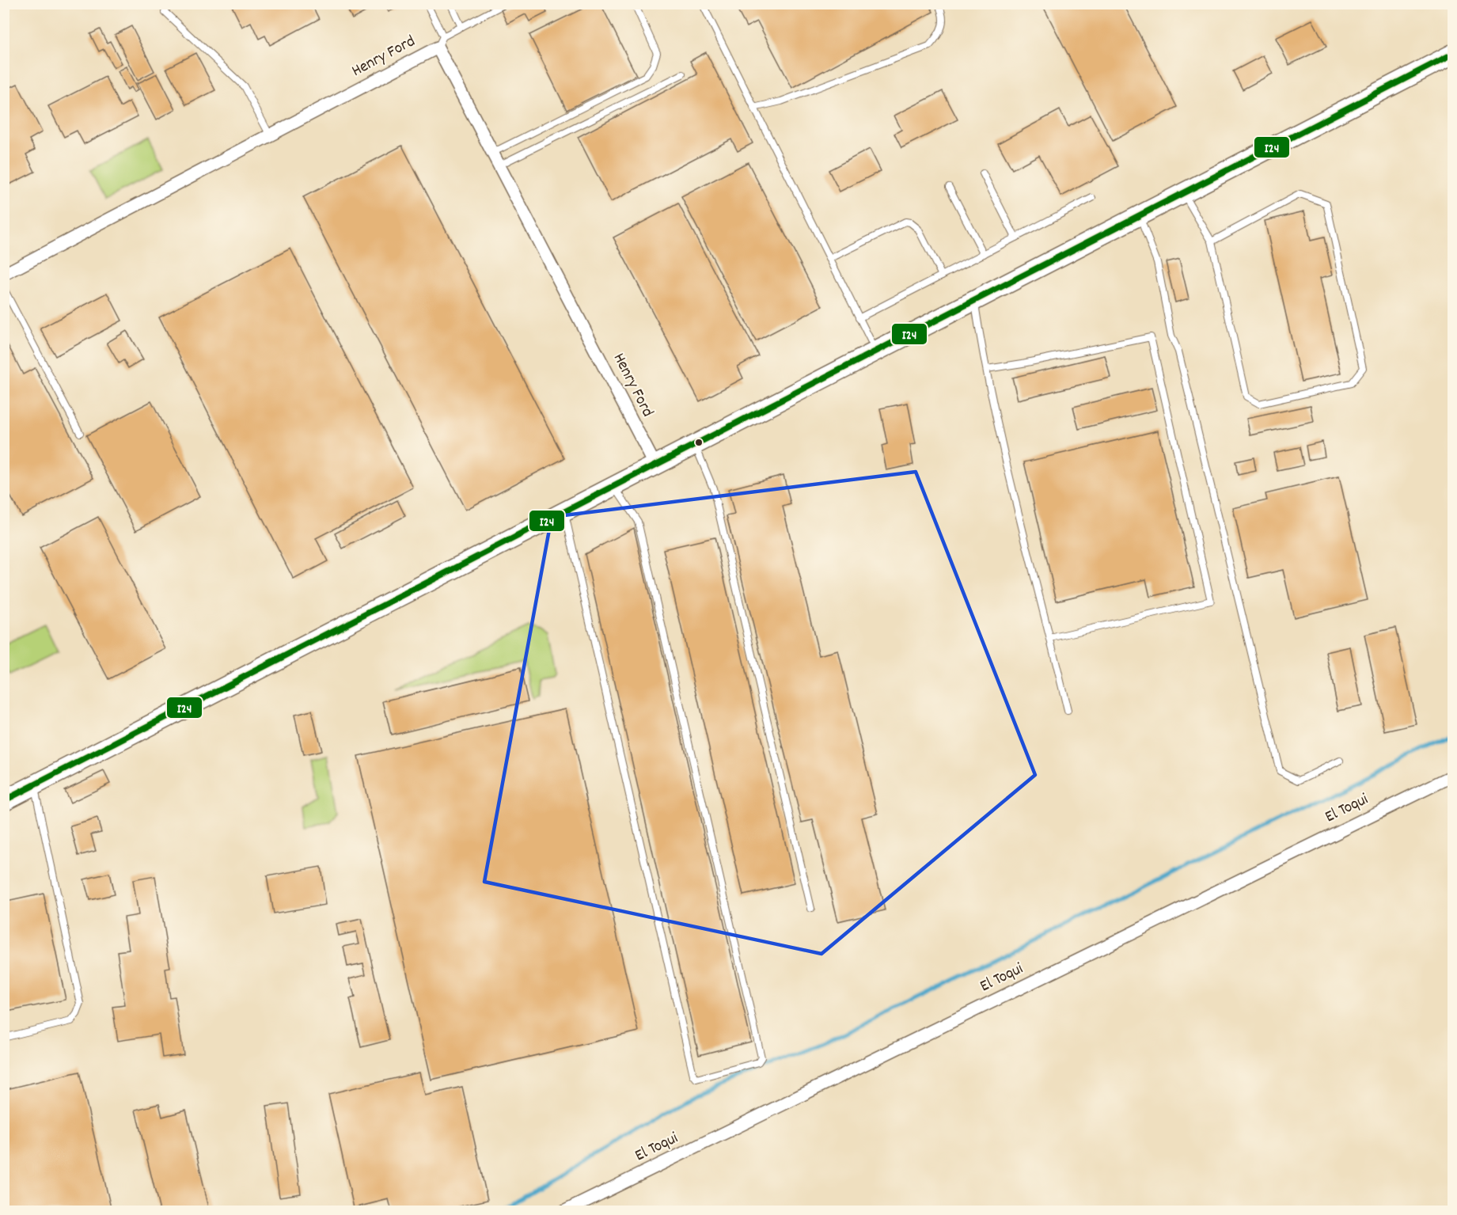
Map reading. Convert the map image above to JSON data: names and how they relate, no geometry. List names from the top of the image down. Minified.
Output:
{"streets":{"street":["Henry Ford","El Toqui"]},"lines":["transit line I24"]}
